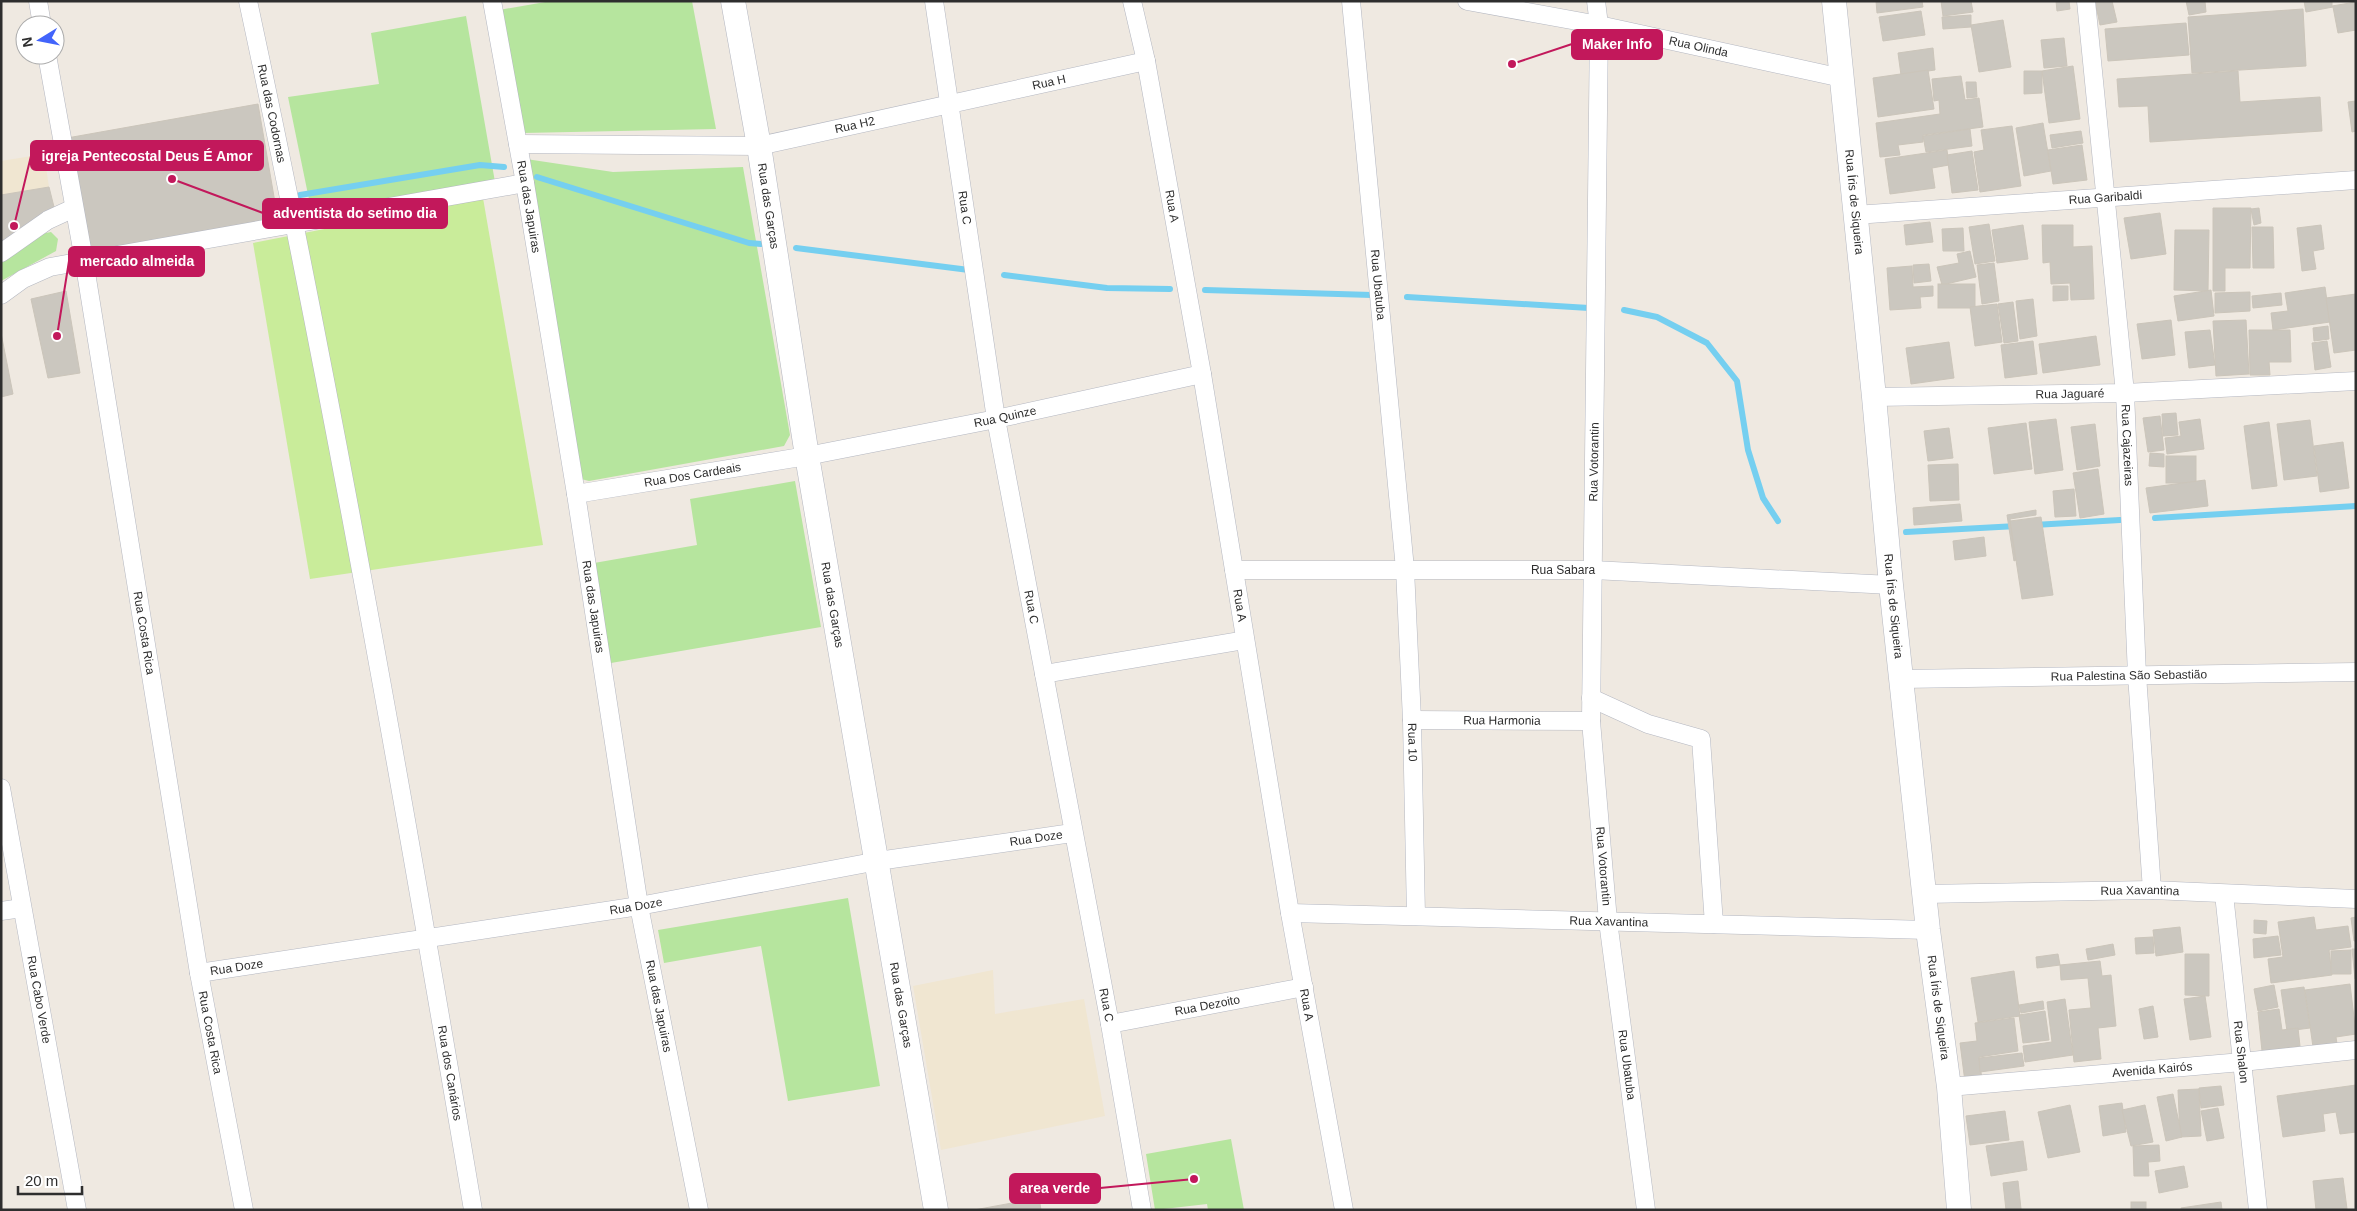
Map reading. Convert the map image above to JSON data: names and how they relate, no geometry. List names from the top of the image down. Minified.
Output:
{"streets":{"street":["Rua Olinda","Rua H","Rua das Codornas","Rua H2","Rua Garibaldi","Rua Íris de Siqueira","Rua das Japuiras","Rua das Garças","Rua A","Rua C","Rua Ubatuba","Rua Jaguaré","Rua Quinze","Rua Cajazeiras","Rua Votorantin","Rua Dos Cardeais","Rua Sabara","Rua Costa Rica","Rua Palestina São Sebastião","Rua Harmonia","Rua 10","Rua Doze","Rua Xavantina","Rua Cabo Verde","Rua Dezoito","Rua Shalon","Avenida Kairós","Rua dos Canários"]},"crossings":[["Rua Olinda","Rua Íris de Siqueira"],["Rua Olinda","Rua Votorantin"],["Rua H","Rua H2"],["Rua H","Rua A"],["Rua H","Rua C"],["Rua das Codornas","Rua Doze"],["Rua das Codornas","Rua dos Canários"],["Rua H2","Rua das Japuiras"],["Rua H2","Rua das Garças"],["Rua H2","Rua C"],["Rua Garibaldi","Rua Íris de Siqueira"],["Rua Garibaldi","Rua Cajazeiras"],["Rua Íris de Siqueira","Rua Jaguaré"],["Rua Íris de Siqueira","Rua Sabara"],["Rua Íris de Siqueira","Rua Palestina São Sebastião"],["Rua Íris de Siqueira","Rua Xavantina"],["Rua Íris de Siqueira","Avenida Kairós"],["Rua das Japuiras","Rua Dos Cardeais"],["Rua das Japuiras","Rua Doze"],["Rua das Garças","Rua Quinze"],["Rua das Garças","Rua Dos Cardeais"],["Rua das Garças","Rua Doze"],["Rua A","Rua Quinze"],["Rua A","Rua Sabara"],["Rua A","Rua Xavantina"],["Rua A","Rua Dezoito"],["Rua C","Rua Quinze"],["Rua C","Rua Doze"],["Rua C","Rua Dezoito"],["Rua Ubatuba","Rua Votorantin"],["Rua Ubatuba","Rua Sabara"],["Rua Ubatuba","Rua 10"],["Rua Ubatuba","Rua Xavantina"],["Rua Jaguaré","Rua Cajazeiras"],["Rua Quinze","Rua Dos Cardeais"],["Rua Cajazeiras","Rua Palestina São Sebastião"],["Rua Cajazeiras","Rua Xavantina"],["Rua Votorantin","Rua Sabara"],["Rua Votorantin","Rua Harmonia"],["Rua Votorantin","Rua Xavantina"],["Rua Sabara","Rua 10"],["Rua Costa Rica","Rua Doze"],["Rua Harmonia","Rua 10"],["Rua 10","Rua Xavantina"],["Rua Doze","Rua dos Canários"],["Rua Xavantina","Rua Shalon"],["Rua Shalon","Avenida Kairós"]],"places":["Maker Info","adventista do setimo dia","igreja Pentecostal Deus É Amor","mercado almeida","area verde"],"scale_bar":"20 m","north":"left"}
